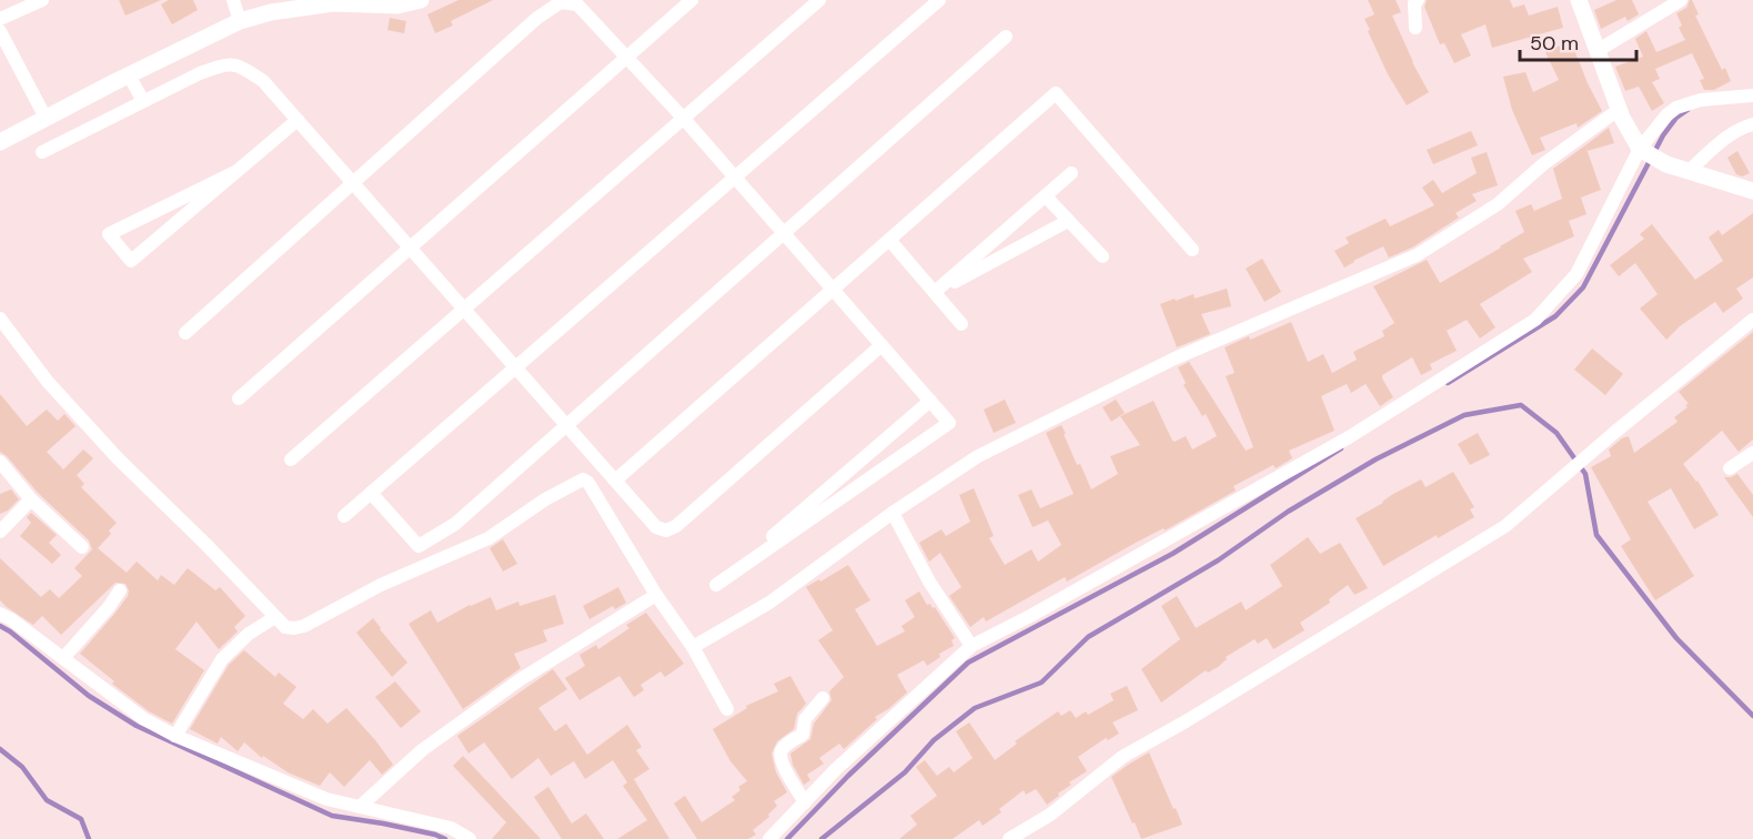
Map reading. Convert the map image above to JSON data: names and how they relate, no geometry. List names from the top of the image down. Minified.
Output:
{"scale_bar":"50 m"}
